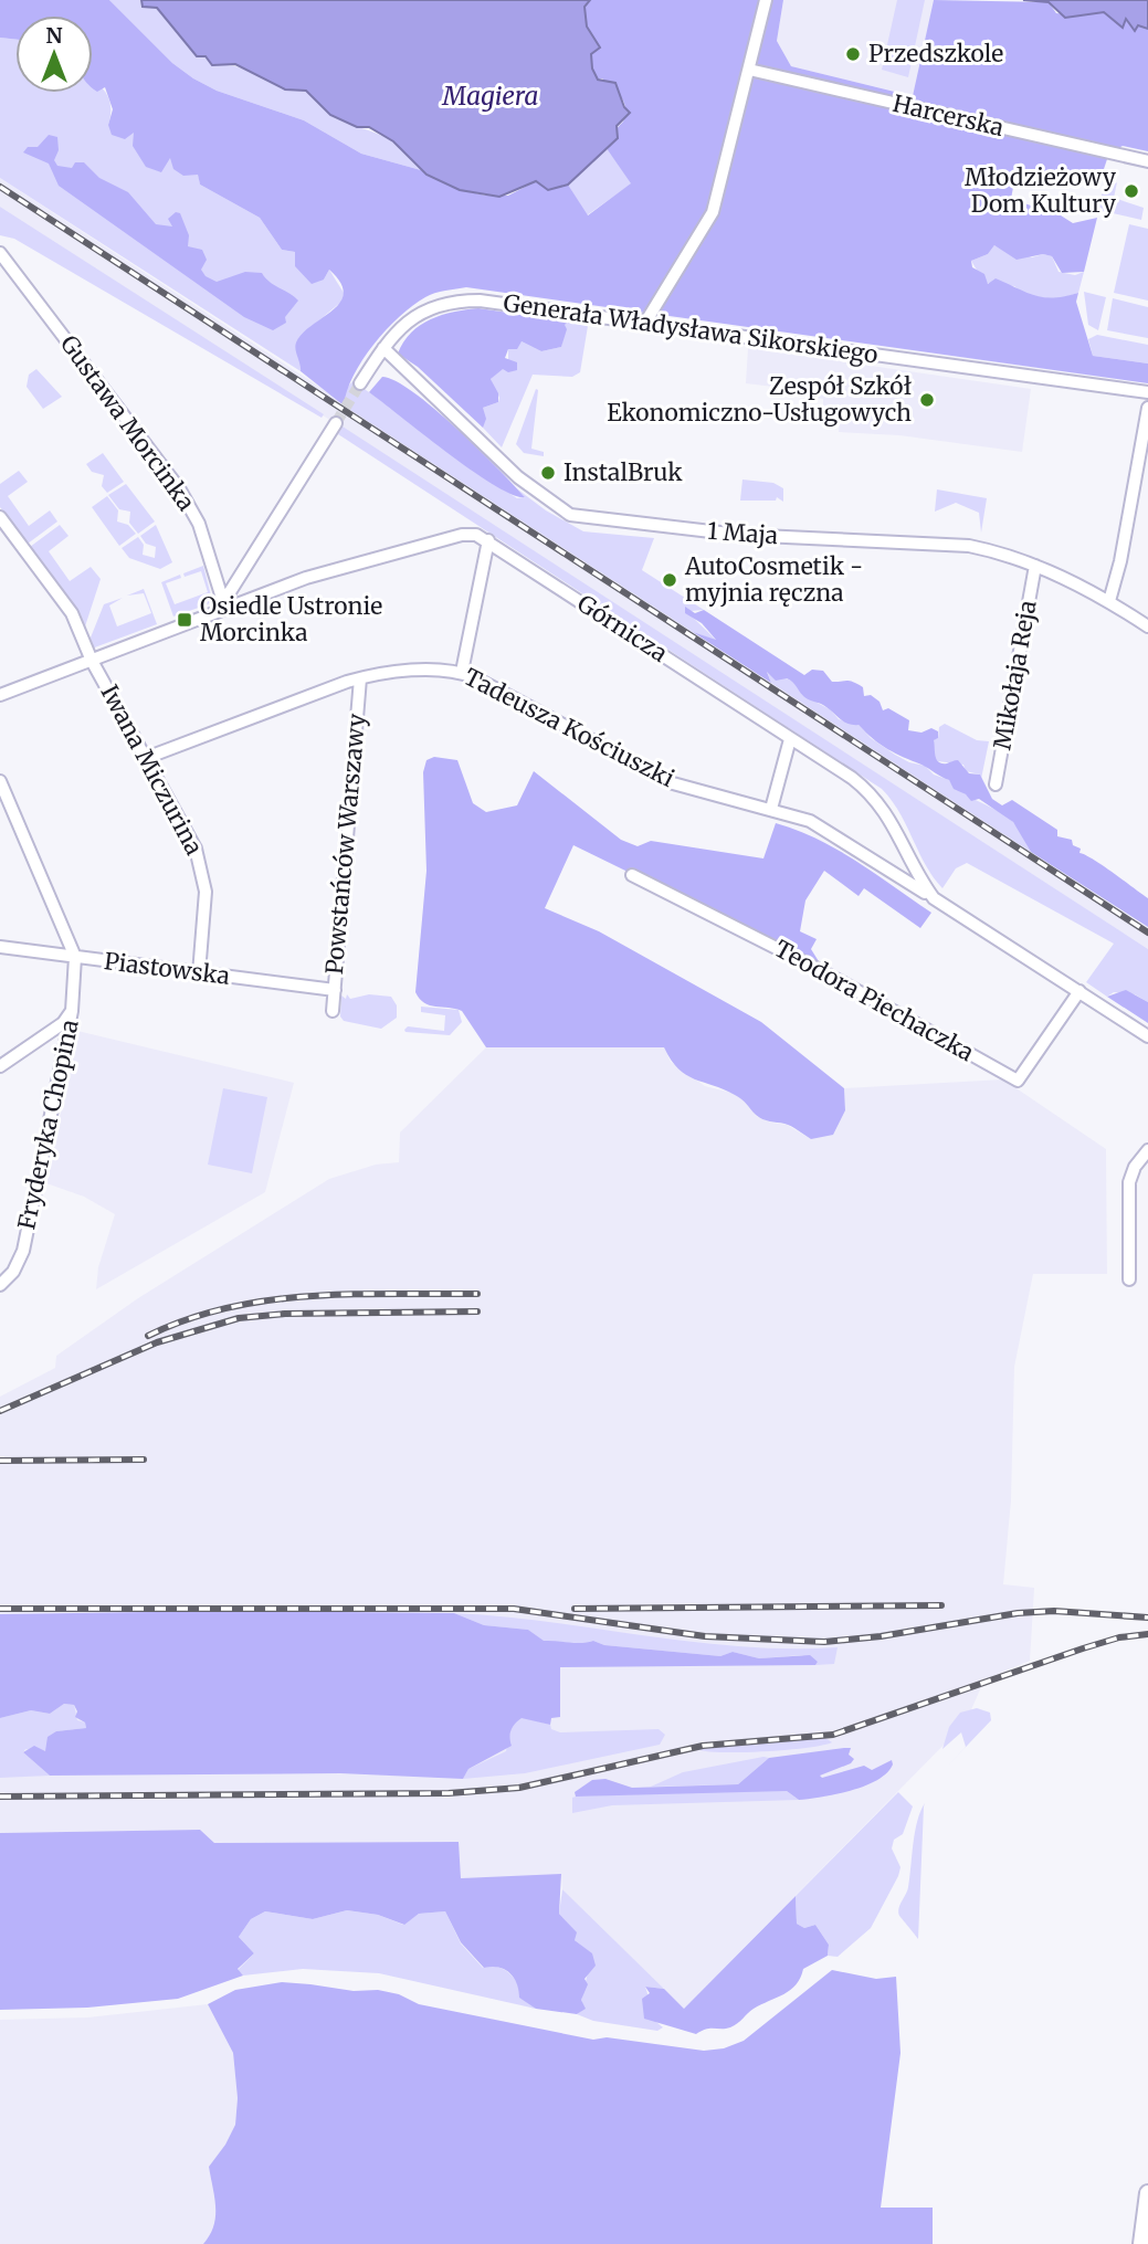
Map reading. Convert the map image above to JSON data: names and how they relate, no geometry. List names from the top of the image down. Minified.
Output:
{"streets":{"street":["Harcerska","Generała Władysława Sikorskiego","Gustawa Morcinka","1 Maja","Górnicza","Mikołaja Reja","Tadeusza Kościuszki","Iwana Miczurina","Powstańców Warszawy","Piastowska","Teodora Piechaczka","Fryderyka Chopina"]},"crossings":[["Generała Władysława Sikorskiego","1 Maja"],["Gustawa Morcinka","Górnicza"],["1 Maja","Mikołaja Reja"],["Górnicza","Tadeusza Kościuszki"],["Górnicza","Iwana Miczurina"],["Górnicza","Teodora Piechaczka"],["Tadeusza Kościuszki","Iwana Miczurina"],["Tadeusza Kościuszki","Powstańców Warszawy"],["Iwana Miczurina","Piastowska"],["Powstańców Warszawy","Piastowska"],["Piastowska","Fryderyka Chopina"]],"water":["Magiera"],"places":{"other":["Przedszkole","Młodzieżowy Dom Kultury","Zespół Szkół Ekonomiczno-Usługowych","InstalBruk","AutoCosmetik - myjnia ręczna"],"transit":["Osiedle Ustronie Morcinka"]},"north":"top"}
